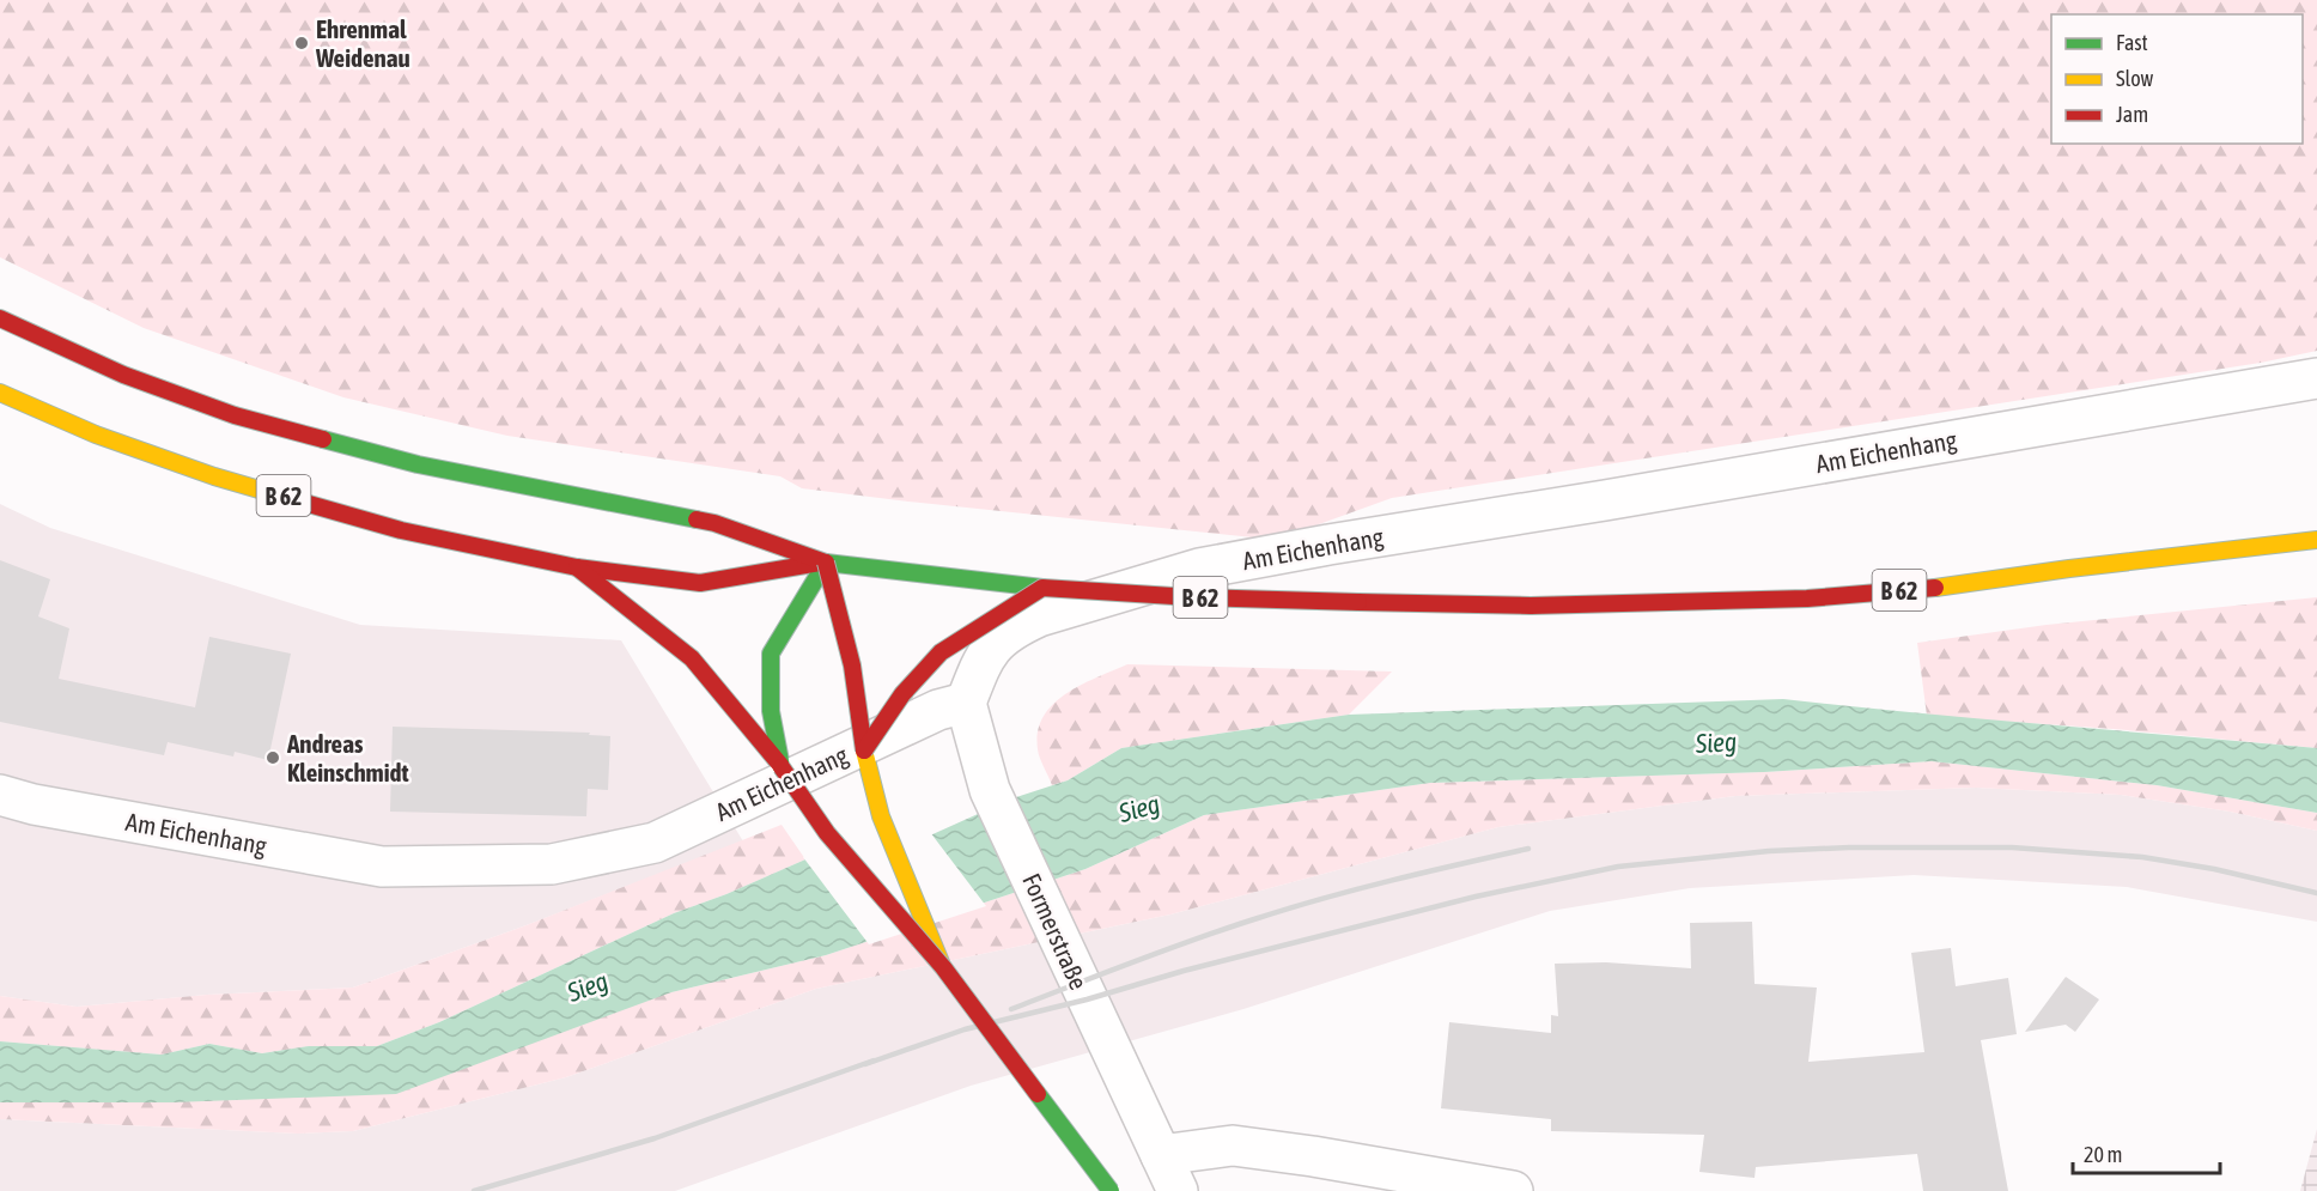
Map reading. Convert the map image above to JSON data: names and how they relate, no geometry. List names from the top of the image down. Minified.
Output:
{"streets":{"main road":["B 62"],"street":["Am Eichenhang","Formerstraße"]},"crossings":[["Am Eichenhang","Formerstraße"]],"water":["Sieg"],"places":["Ehrenmal Weidenau","Andreas Kleinschmidt"],"legend":["Fast","Slow","Jam"],"scale_bar":"20 m"}
